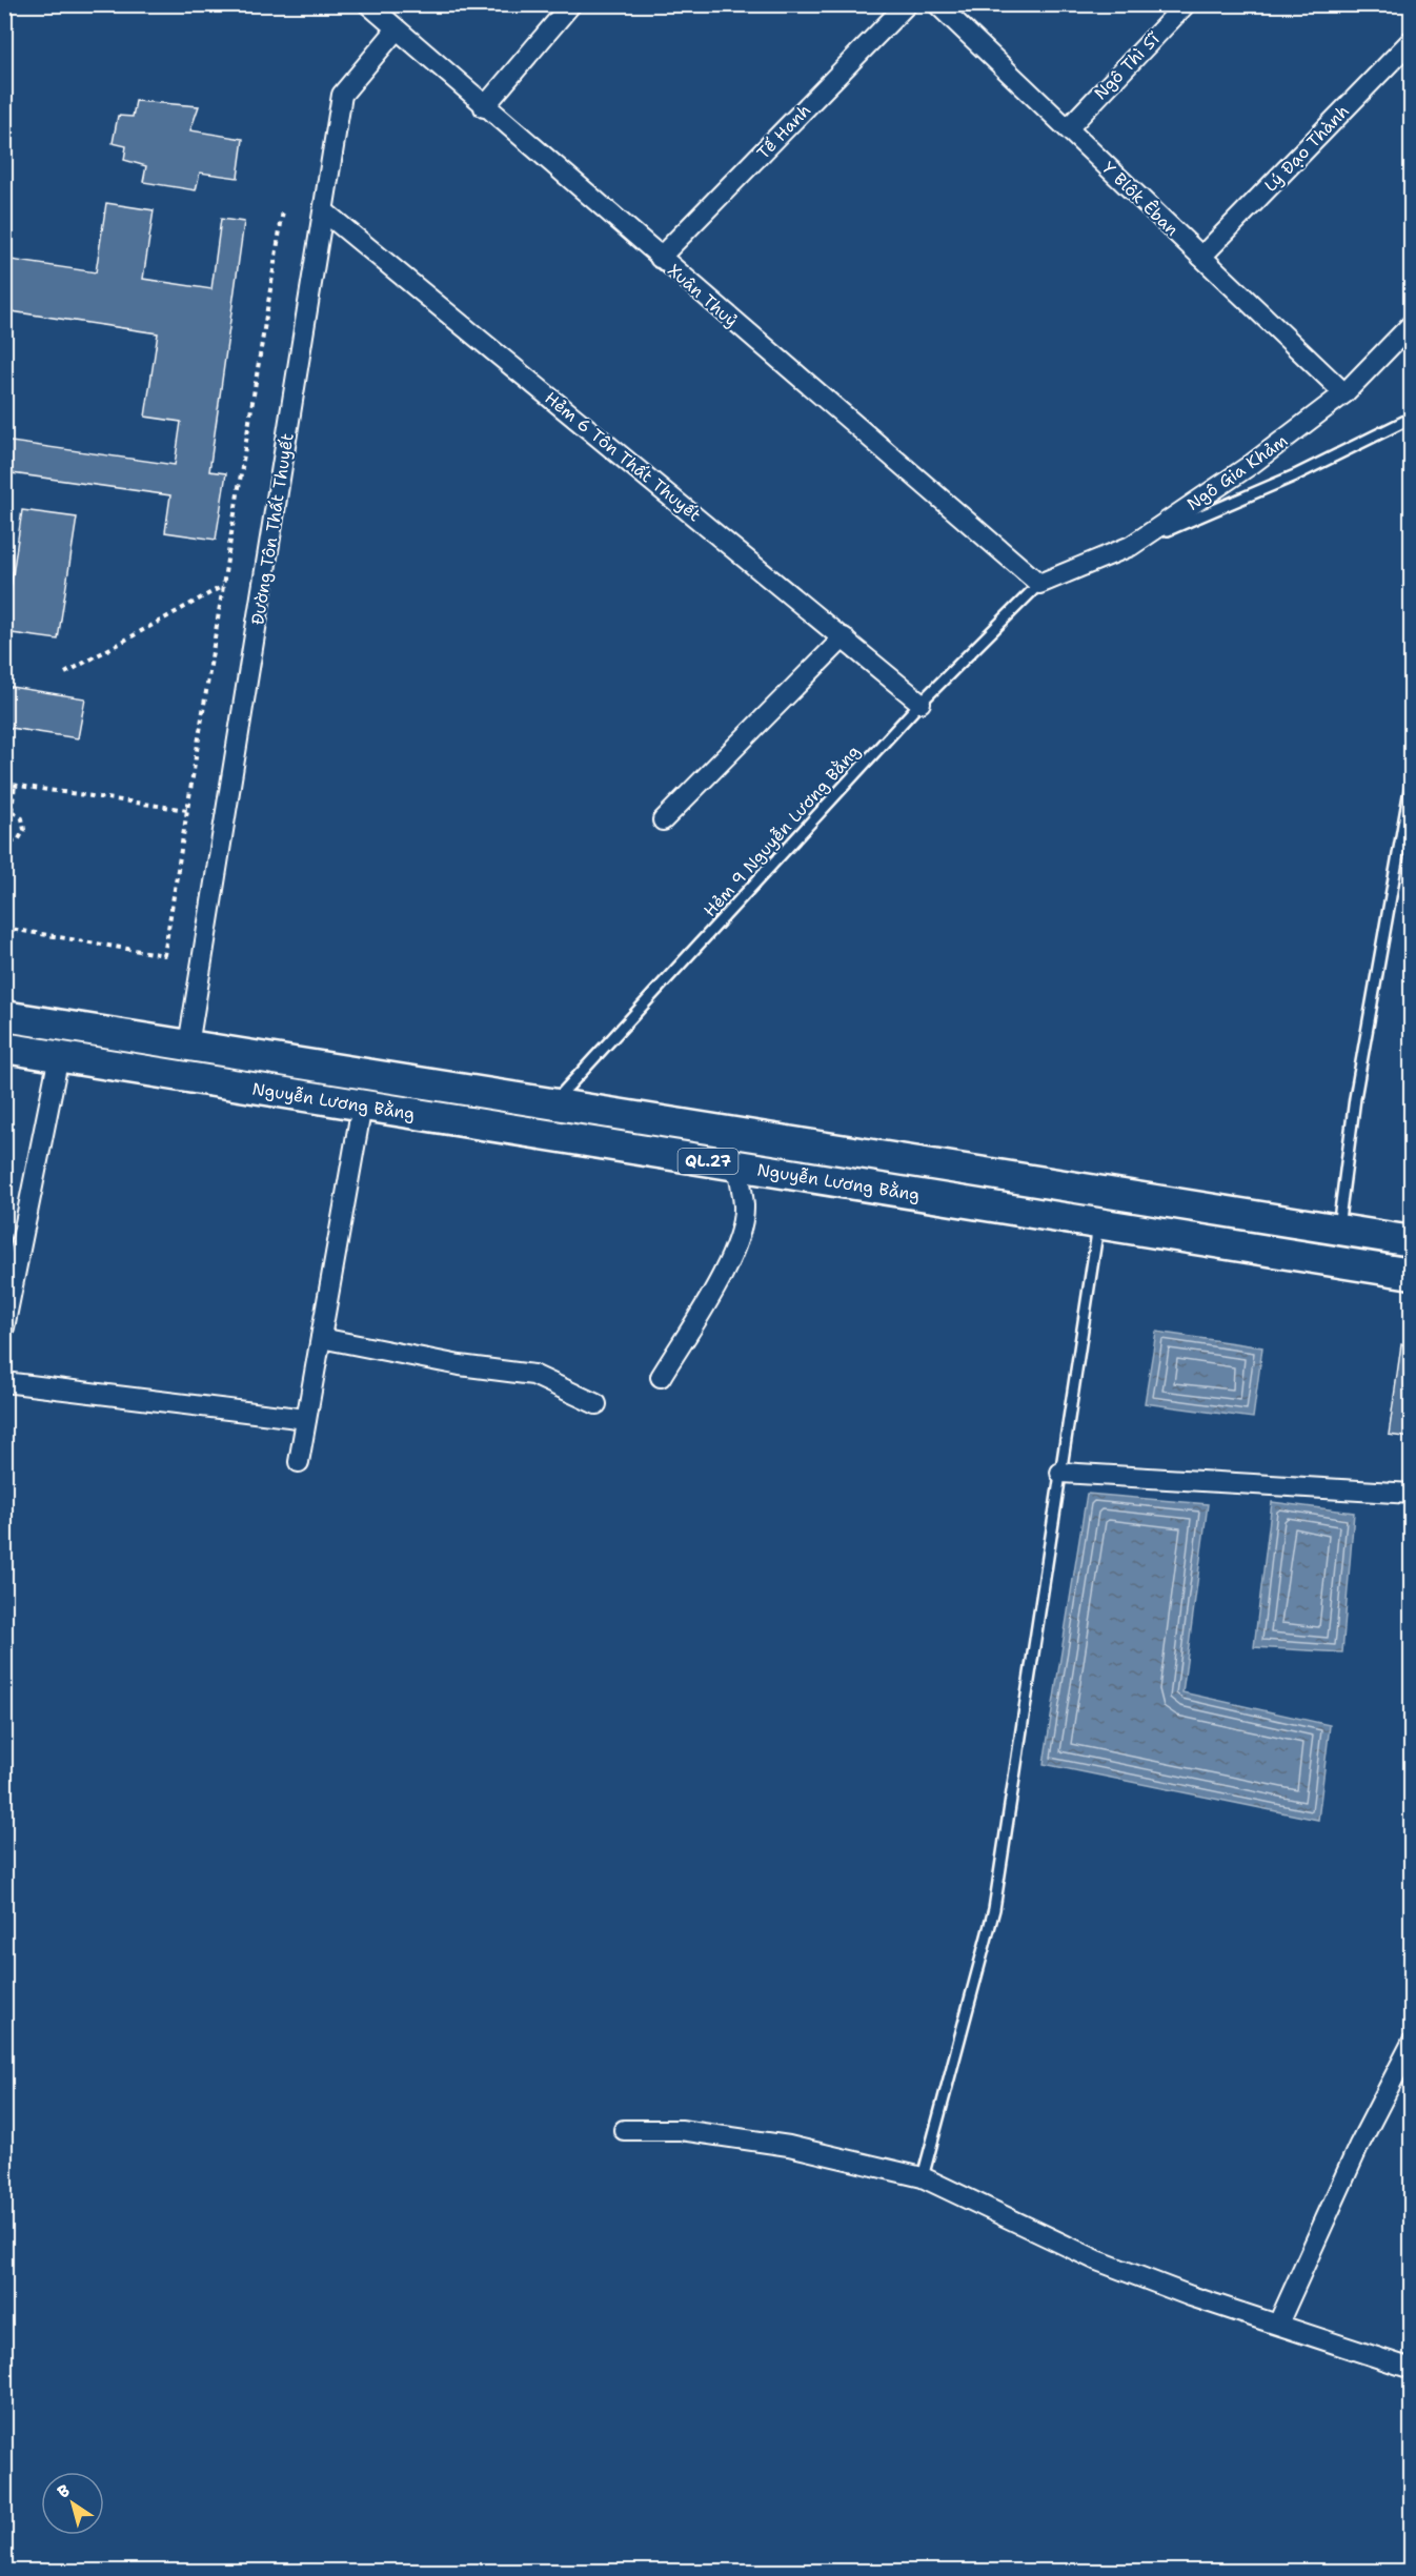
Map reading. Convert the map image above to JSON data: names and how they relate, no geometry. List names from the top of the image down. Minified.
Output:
{"streets":{"main road":["Nguyễn Lương Bằng","QL.27"],"street":["Ngô Thì Sĩ","Tế Hanh","Lý Đạo Thành","Y Blôk Êban","Xuân Thuỷ","Hẻm 6 Tôn Thất Thuyết","Ngô Gia Khảm","Đường Tôn Thất Thuyết"],"lane":["Hẻm 9 Nguyễn Lương Bằng"]},"crossings":[["Ngô Thì Sĩ","Y Blôk Êban"],["Tế Hanh","Xuân Thuỷ"],["Lý Đạo Thành","Y Blôk Êban"],["Y Blôk Êban","Ngô Gia Khảm"],["Xuân Thuỷ","Ngô Gia Khảm"],["Xuân Thuỷ","Đường Tôn Thất Thuyết"],["Xuân Thuỷ","Hẻm 9 Nguyễn Lương Bằng"],["Hẻm 6 Tôn Thất Thuyết","Đường Tôn Thất Thuyết"],["Hẻm 6 Tôn Thất Thuyết","Hẻm 9 Nguyễn Lương Bằng"],["Ngô Gia Khảm","Hẻm 9 Nguyễn Lương Bằng"],["Đường Tôn Thất Thuyết","Nguyễn Lương Bằng"],["Hẻm 9 Nguyễn Lương Bằng","Nguyễn Lương Bằng"]],"north":"top left"}
